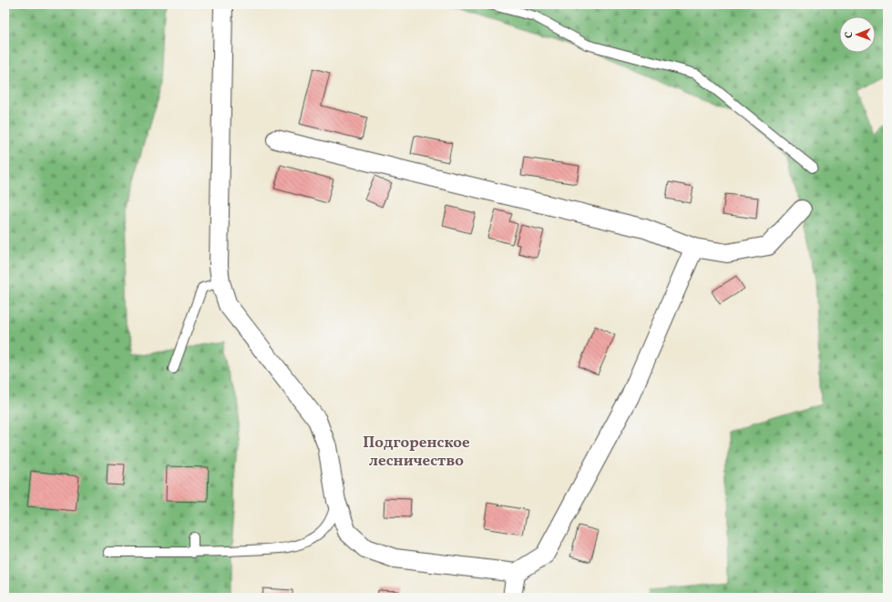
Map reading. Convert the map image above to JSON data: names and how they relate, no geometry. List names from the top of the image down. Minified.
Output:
{"districts":["Подгоренское лесничество"],"north":"left"}
